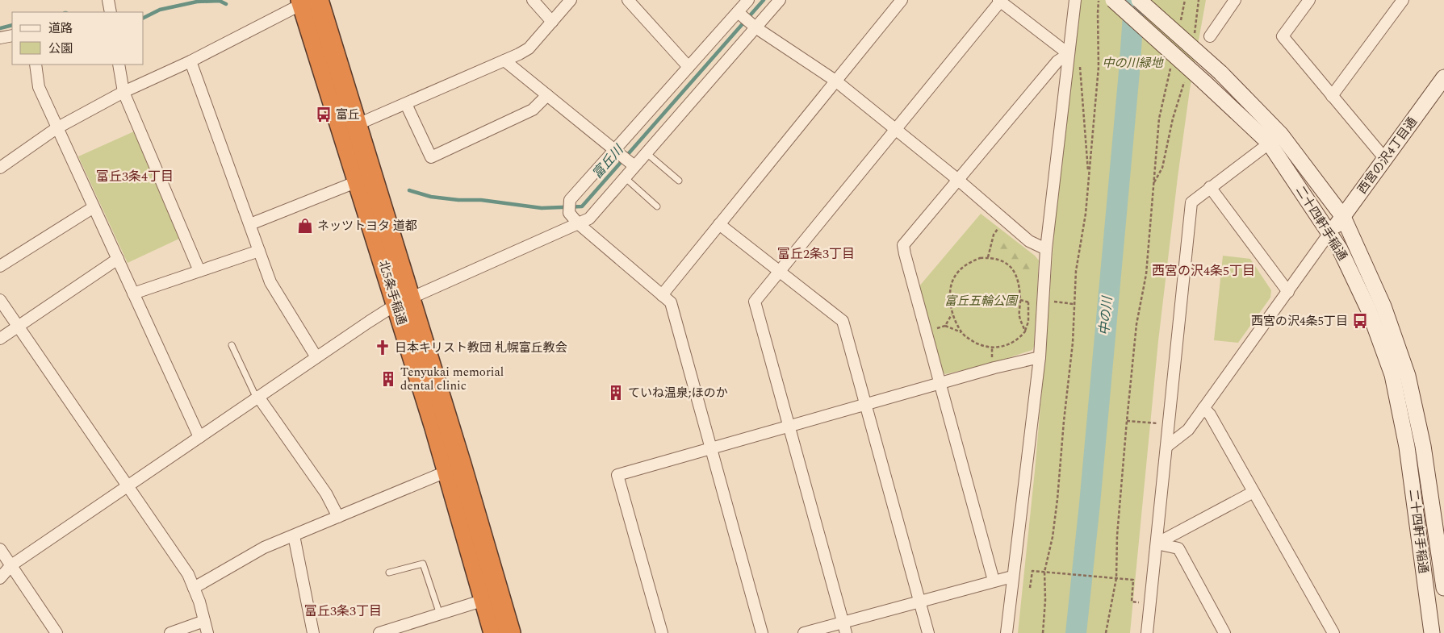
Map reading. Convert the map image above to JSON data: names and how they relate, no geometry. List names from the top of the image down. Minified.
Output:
{"streets":{"highway":["北5条手稲通"],"street":["西宮の沢4丁目通","二十四軒手稲通"]},"crossings":[["西宮の沢4丁目通","二十四軒手稲通"]],"districts":["富丘3条4丁目","富丘2条3丁目","西宮の沢4条5丁目","富丘3条3丁目"],"water":["富丘川","中の川"],"parks":["中の川緑地","富丘五輪公園"],"places":{"bus stop":["富丘","西宮の沢4条5丁目"],"shop":["ネッツトヨタ 道都"],"church":["日本キリスト教団 札幌富丘教会"],"building":["Tenyukai memorial dental clinic","ていね温泉;ほのか"]},"legend":["道路","公園"]}
